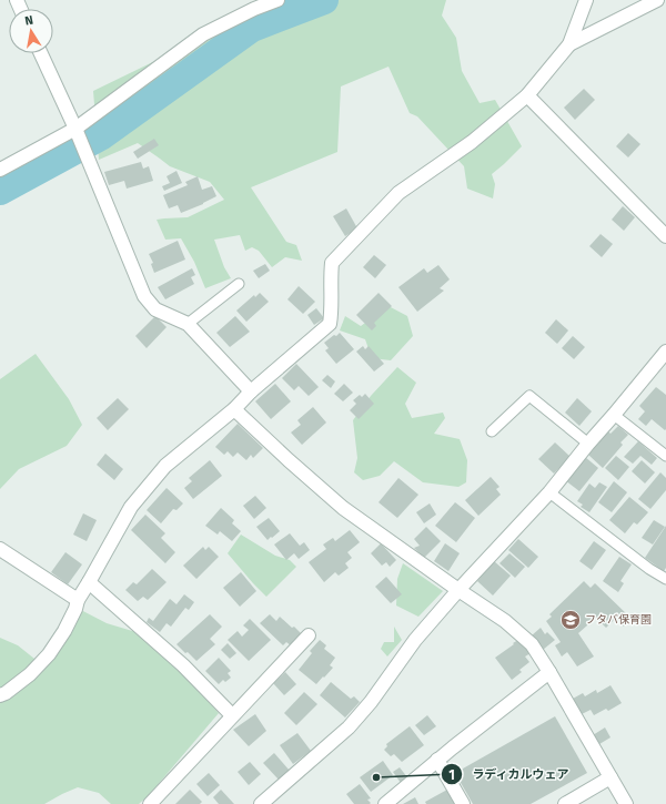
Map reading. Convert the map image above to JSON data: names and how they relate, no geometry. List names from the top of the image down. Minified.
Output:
{"places":{"school or university":["フタバ保育園"],"other":["ラディカルウェア"]},"north":"top"}
